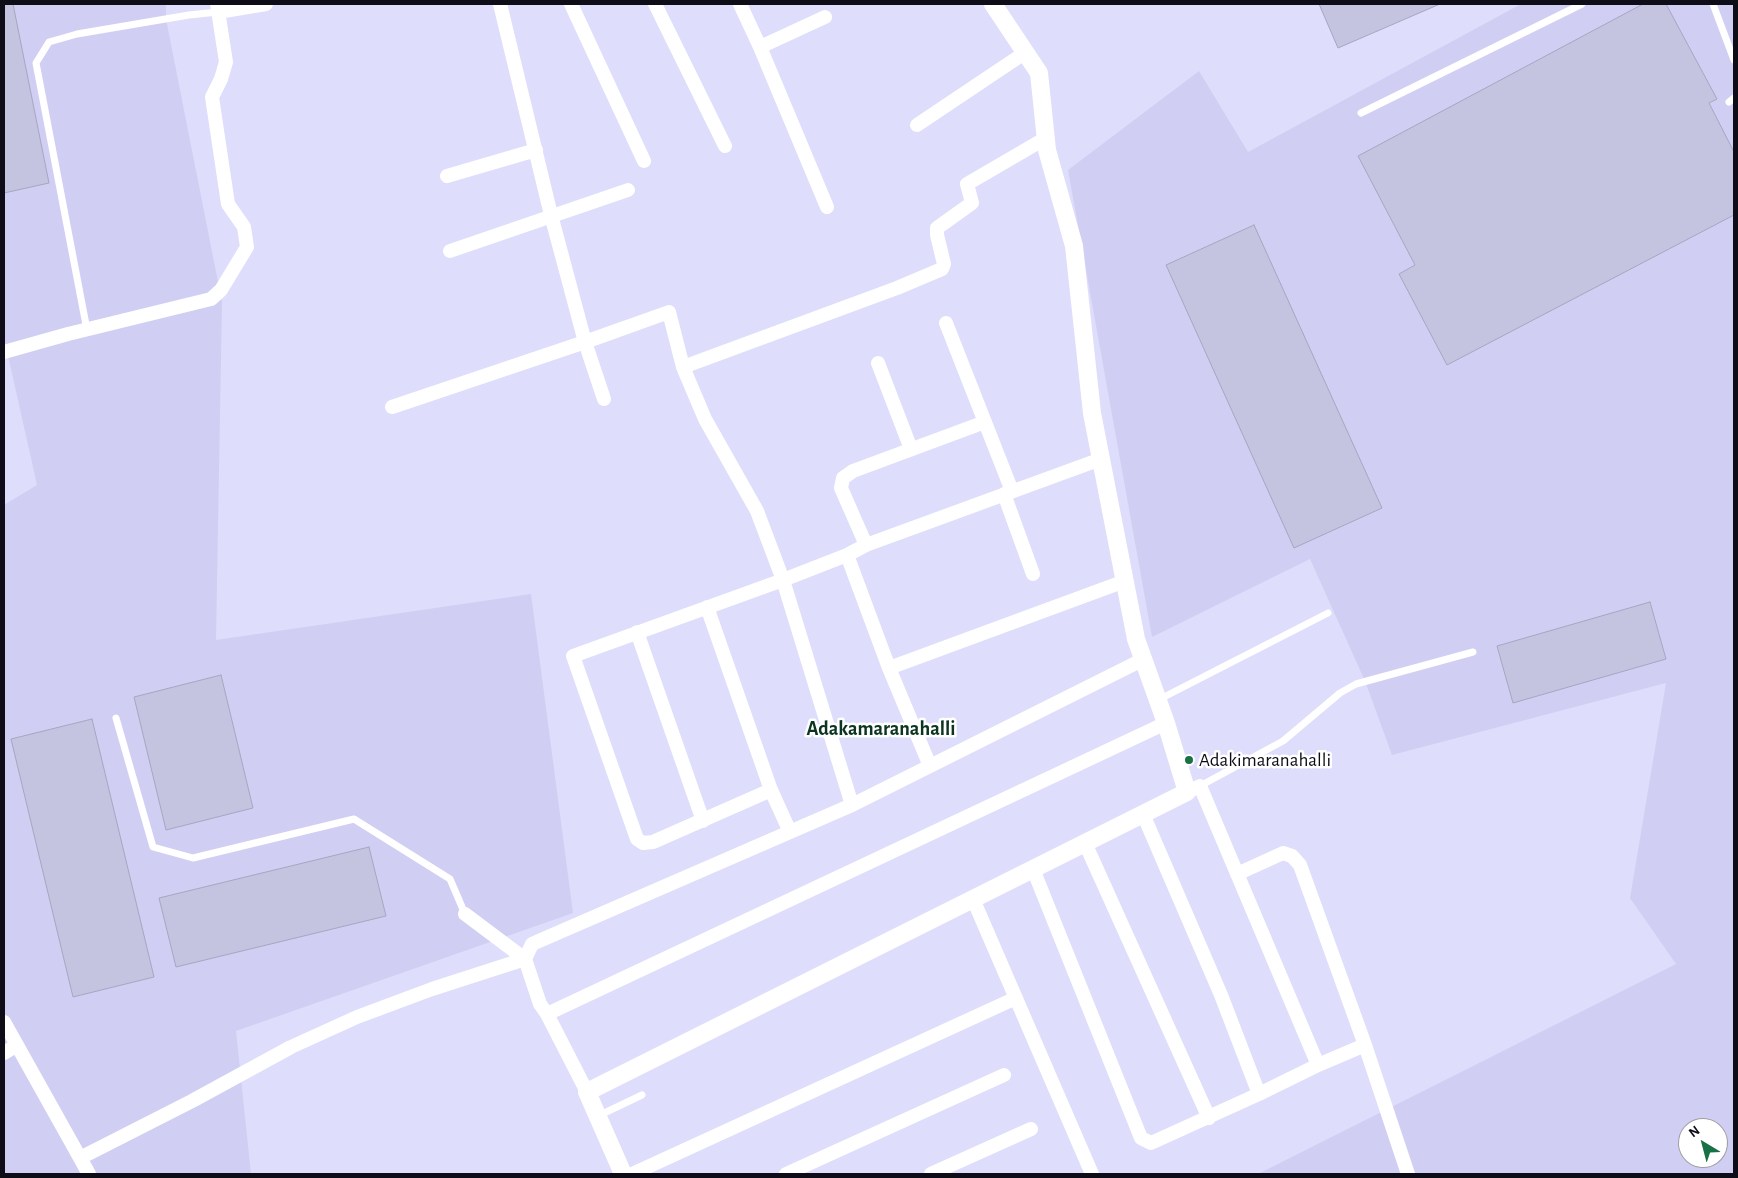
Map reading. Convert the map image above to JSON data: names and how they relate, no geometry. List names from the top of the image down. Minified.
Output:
{"districts":["Adakamaranahalli"],"places":["Adakimaranahalli"],"north":"top left"}
